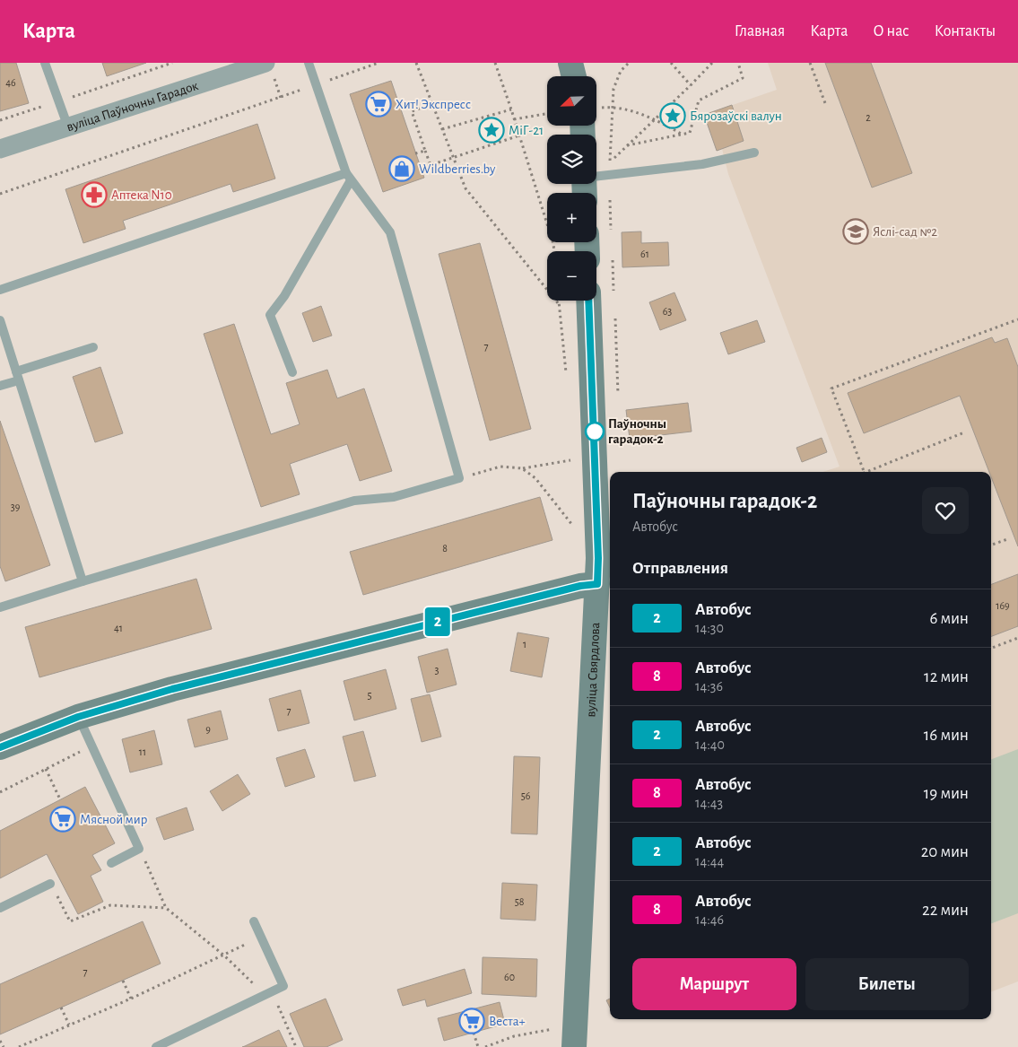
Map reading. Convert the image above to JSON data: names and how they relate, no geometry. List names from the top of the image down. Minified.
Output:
{"streets":{"street":["вуліца Паўночны Гарадок","вуліца Свярдлова"]},"places":{"supermarket":["Хит! Экспресс","Мясной мир","Веста+"],"place":["Бярозаўскі валун","МіГ-21"],"shop":["Wildberries.by"],"pharmacy":["Аптека N10"],"school or university":["Яслі-сад №2"],"other":["Паўночны гарадок-2"]},"lines":["bus line 2"],"house_numbers":["46","2","61","63","7","39","8","169","41","1","3","5","7","9","11","56","58","7","60"],"north":"bottom left","page":{"header":"Карта","nav":["Главная","Карта","О нас","Контакты"],"on_map":"2","map_buttons":["+","−"],"heading":[["Паўночны гарадок-2","Автобус"],"Отправления"],"list":[{"mark":"2","name":"Автобус","note":"14:30","value":"6 мин"},{"mark":"8","name":"Автобус","note":"14:36","value":"12 мин"},{"mark":"2","name":"Автобус","note":"14:40","value":"16 мин"},{"mark":"8","name":"Автобус","note":"14:43","value":"19 мин"},{"mark":"2","name":"Автобус","note":"14:44","value":"20 мин"},{"mark":"8","name":"Автобус","note":"14:46","value":"22 мин"}],"buttons":["Маршрут","Билеты"]}}
